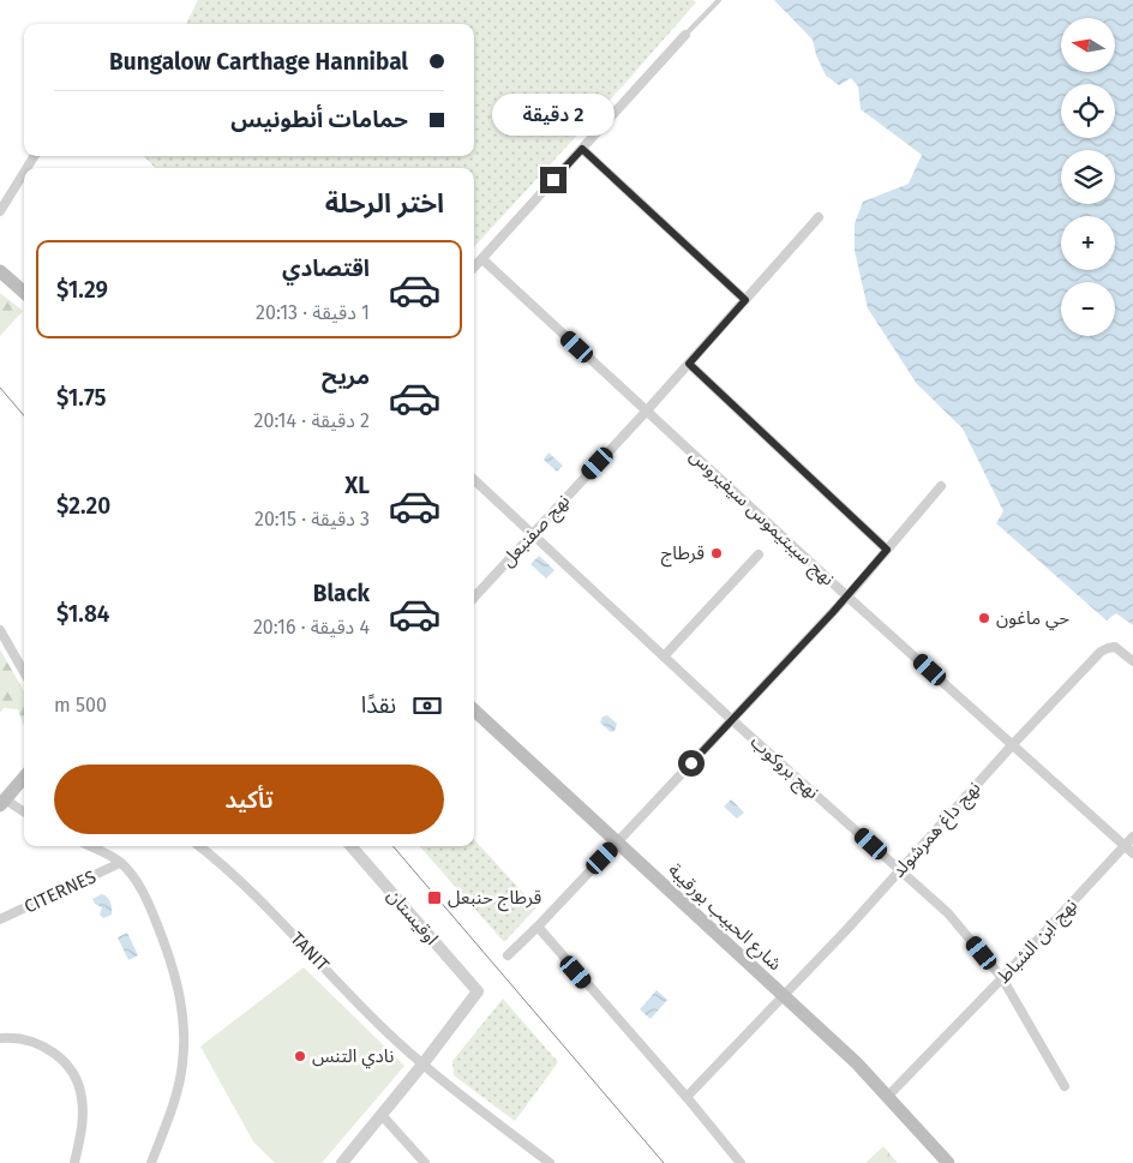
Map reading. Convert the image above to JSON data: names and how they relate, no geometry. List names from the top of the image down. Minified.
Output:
{"streets":{"main road":["شارع الحبيب بورقيبة"],"street":["نهج سيبتيموس سيفيروس","نهج صفنبعل","نهج بروكوب","نهج داغ همرشولد","CITERNES","اوقيستان","نهج ابن الشباط","TANIT"]},"crossings":[["نهج سيبتيموس سيفيروس","نهج صفنبعل"],["نهج سيبتيموس سيفيروس","نهج داغ همرشولد"],["نهج سيبتيموس سيفيروس","نهج ابن الشباط"],["نهج صفنبعل","نهج بروكوب"],["نهج بروكوب","نهج داغ همرشولد"],["نهج بروكوب","نهج ابن الشباط"],["نهج داغ همرشولد","شارع الحبيب بورقيبة"],["اوقيستان","TANIT"],["شارع الحبيب بورقيبة","نهج ابن الشباط"]],"places":{"other":["قرطاج","حي ماغون","نادي التنس"],"transit":["قرطاج حنبعل"]},"north":"left","page":{"map_buttons":["+","−"],"banner":["Bungalow Carthage Hannibal","حمامات أنطونيس"],"bubble":"2 دقيقة","heading":"اختر الرحلة","list":[{"name":"اقتصادي","note":"1 دقيقة · 20:13","value":"$1.29"},{"name":"مريح","note":"2 دقيقة · 20:14","value":"$1.75"},{"name":"XL","note":"3 دقيقة · 20:15","value":"$2.20"},{"name":"Black","note":"4 دقيقة · 20:16","value":"$1.84"}],"pay":["نقدًا","500 m"],"buttons":"تأكيد"}}
